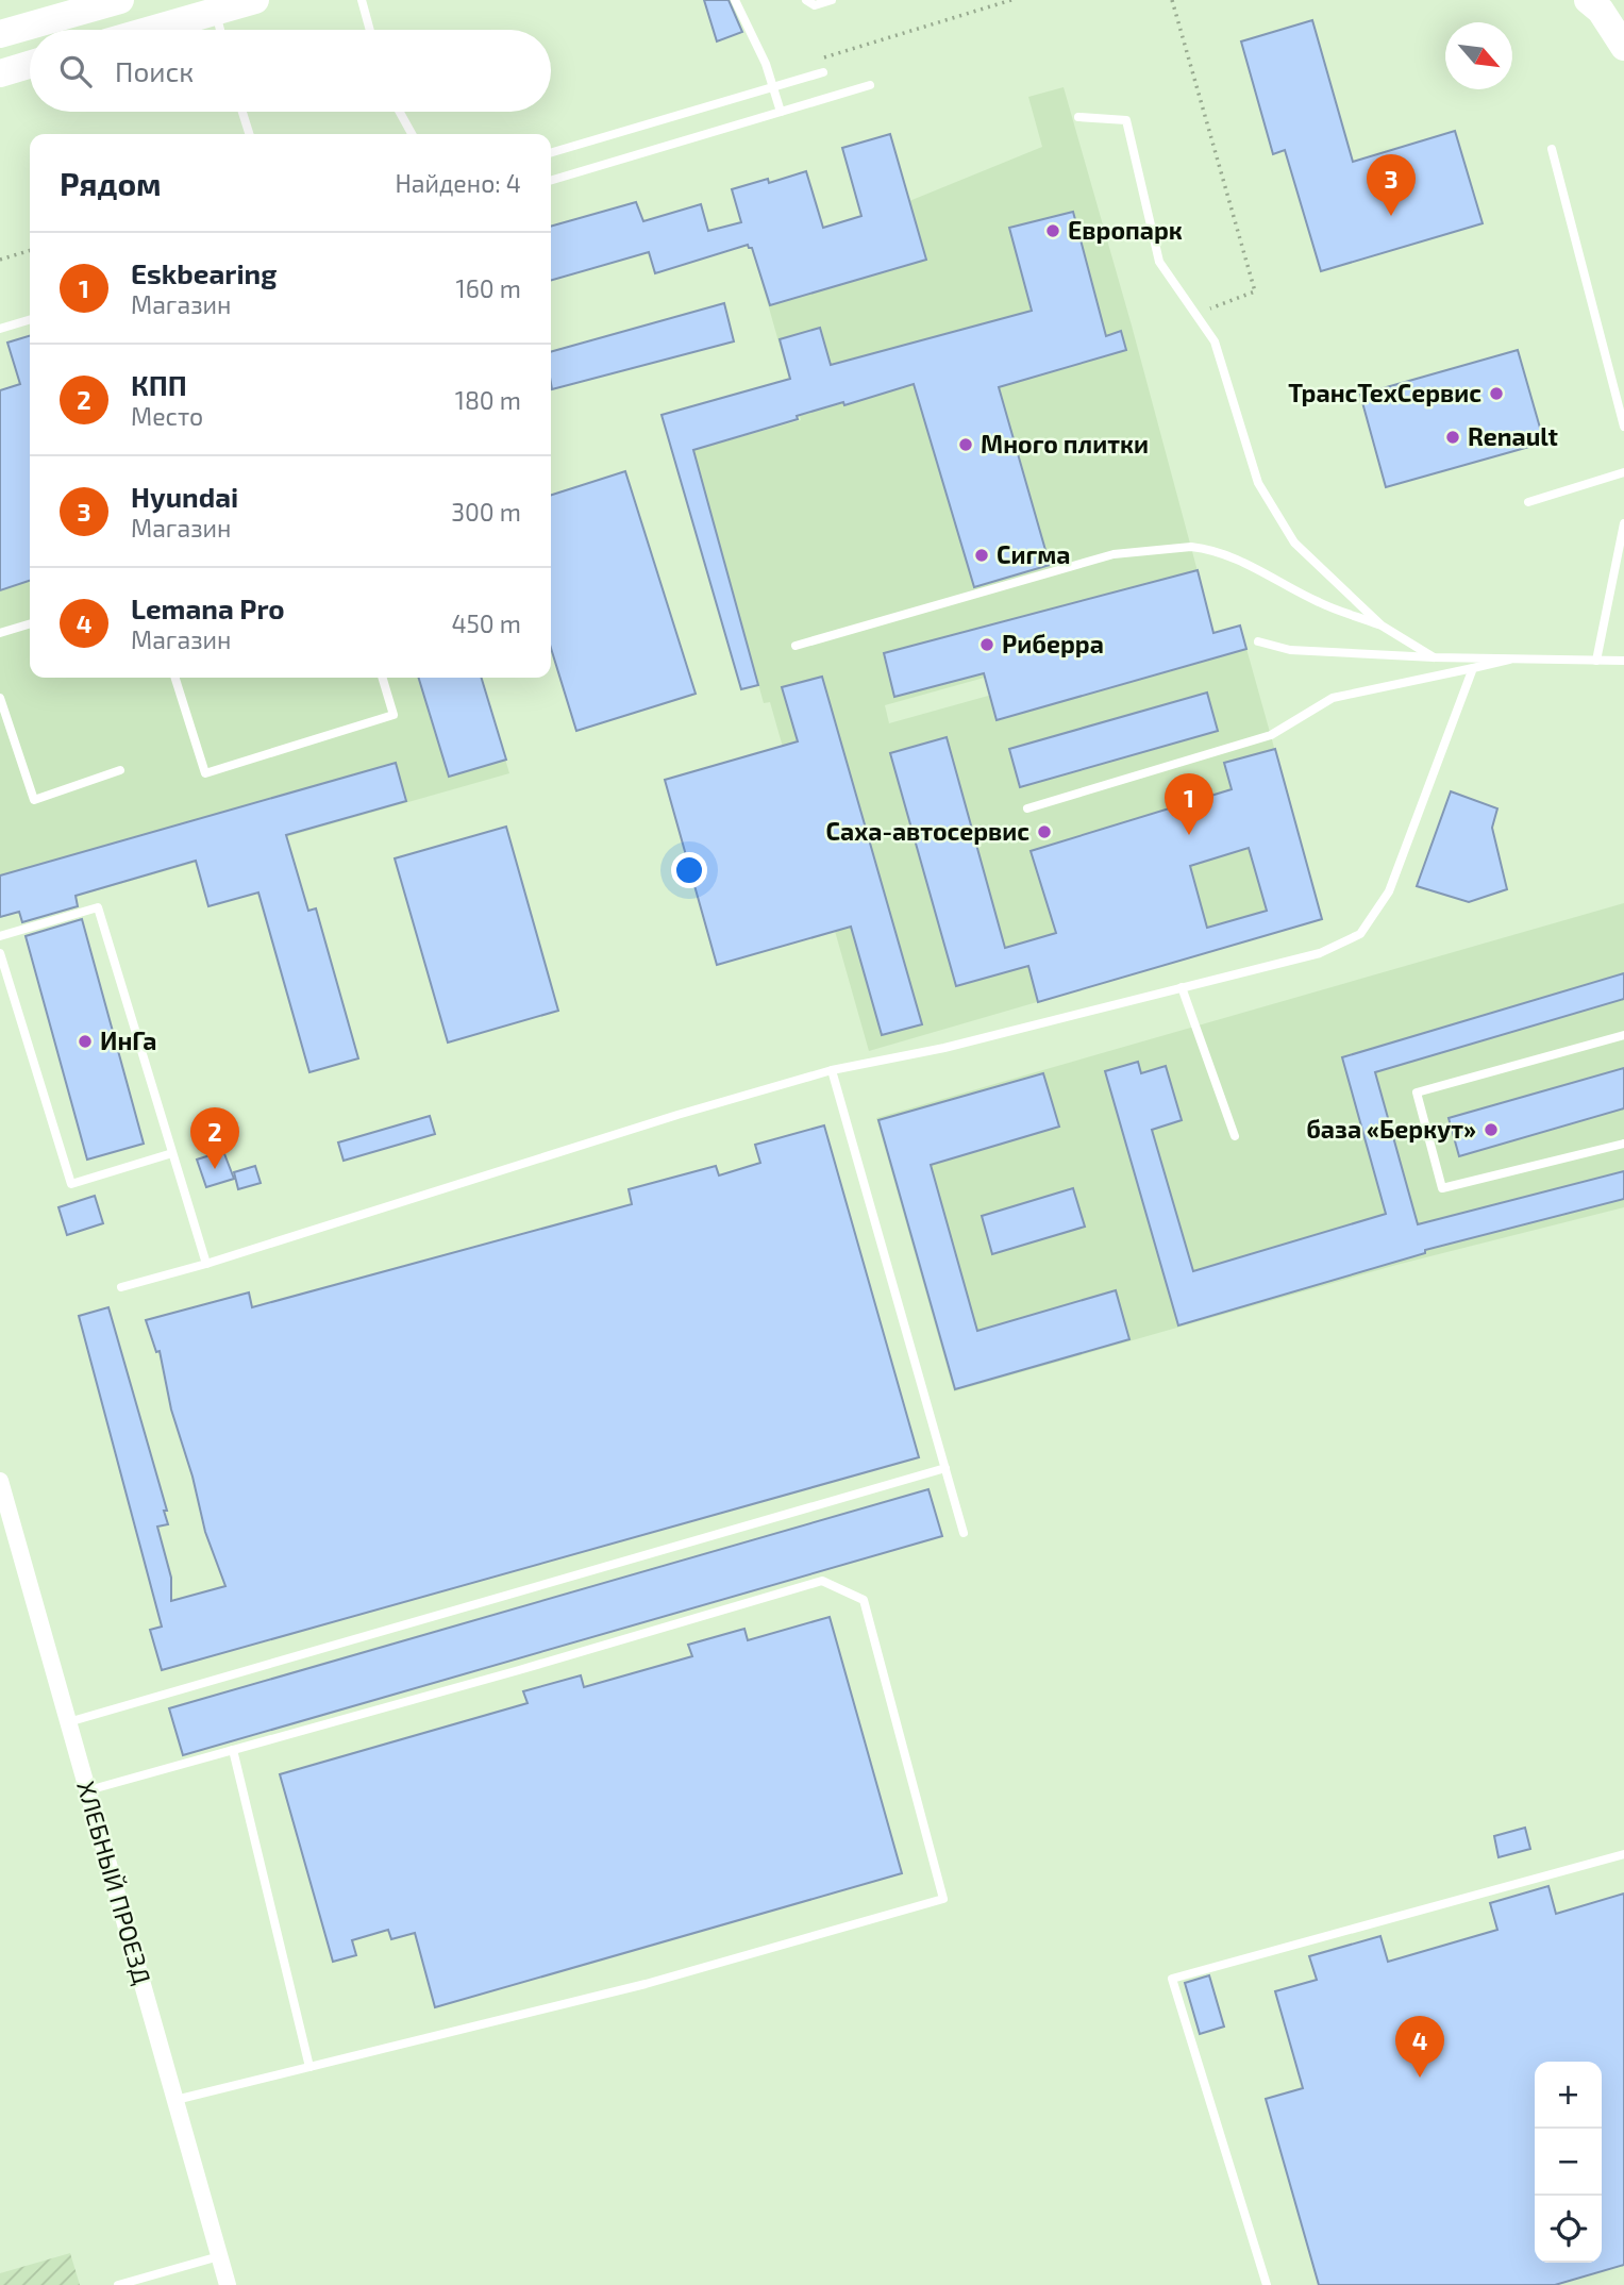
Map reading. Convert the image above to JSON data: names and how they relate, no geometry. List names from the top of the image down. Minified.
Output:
{"streets":{"street":["ХЛЕБНЫЙ ПРОЕЗД"]},"places":["Европарк","ТрансТехСервис","Renault","Много плитки","Сигма","Риберра","Саха-автосервис","ИнГа","база «Беркут»"],"north":"bottom right","page":{"search":"Поиск","heading":["Рядом","Найдено: 4"],"pins":["3","1","2","4"],"list":[{"mark":"1","name":"Eskbearing","note":"Магазин","value":"160 m"},{"mark":"2","name":"КПП","note":"Место","value":"180 m"},{"mark":"3","name":"Hyundai","note":"Магазин","value":"300 m"},{"mark":"4","name":"Lemana Pro","note":"Магазин","value":"450 m"}],"map_buttons":["+","−"]}}
